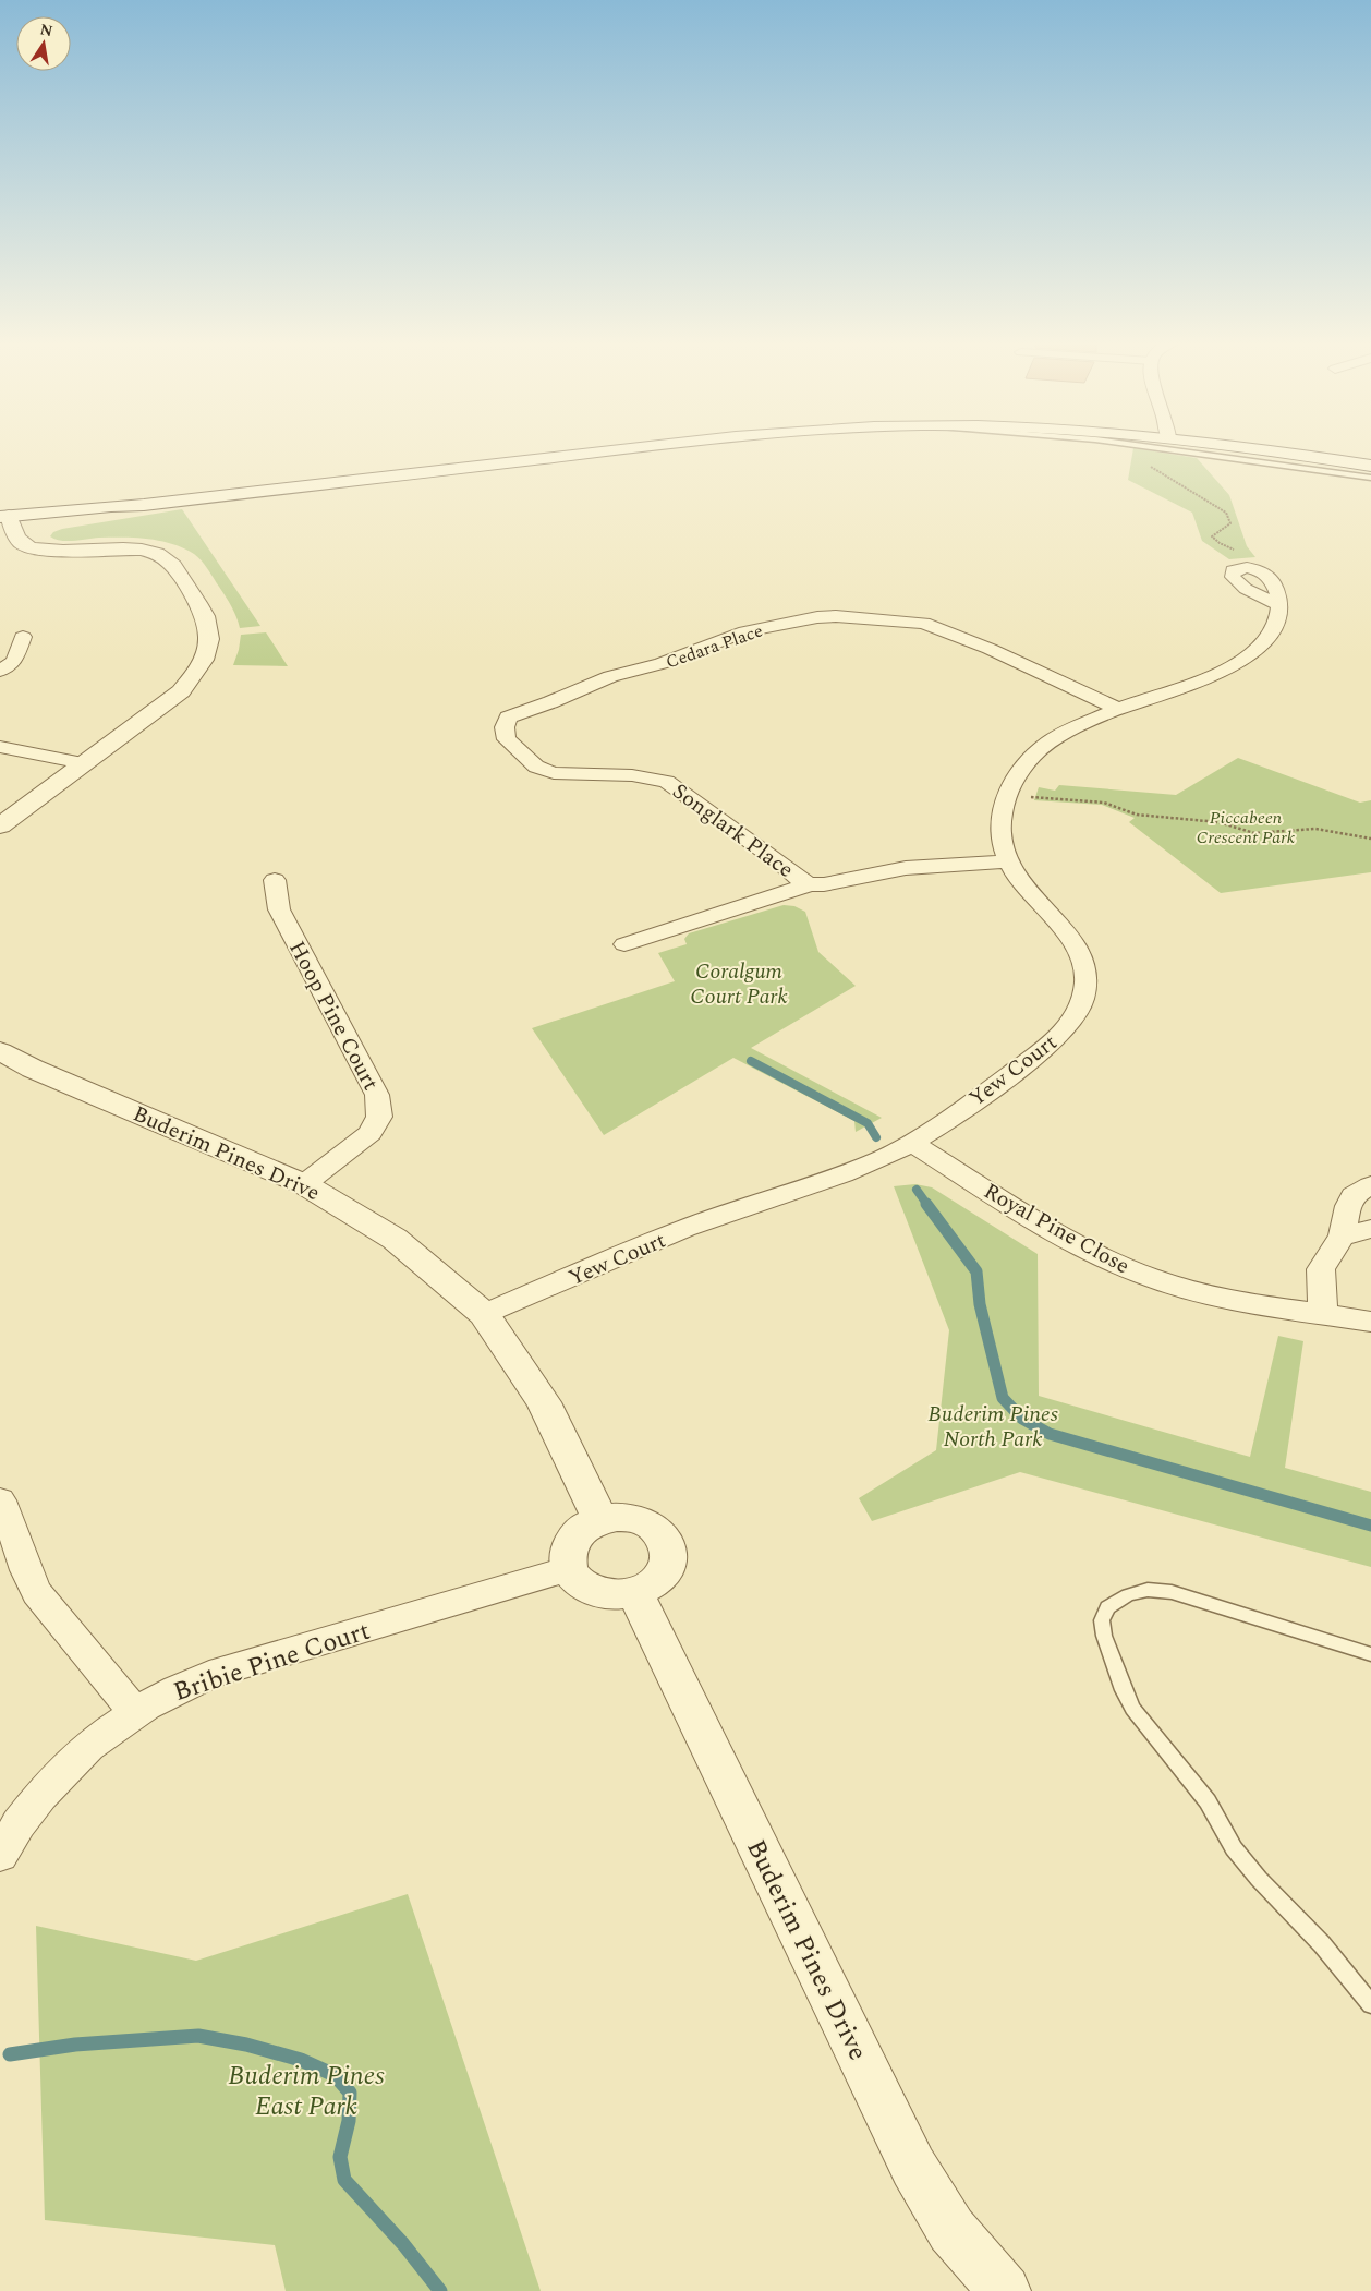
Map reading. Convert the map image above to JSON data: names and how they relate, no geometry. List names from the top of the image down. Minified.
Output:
{"streets":{"street":["Cedara Place","Songlark Place","Hoop Pine Court","Yew Court","Buderim Pines Drive","Royal Pine Close","Bribie Pine Court"]},"crossings":[["Cedara Place","Songlark Place"],["Cedara Place","Yew Court"],["Songlark Place","Yew Court"],["Hoop Pine Court","Buderim Pines Drive"],["Yew Court","Buderim Pines Drive"],["Yew Court","Royal Pine Close"],["Buderim Pines Drive","Bribie Pine Court"]],"parks":["Piccabeen Crescent Park","Coralgum Court Park","Buderim Pines North Park","Buderim Pines East Park"],"north":"top"}
